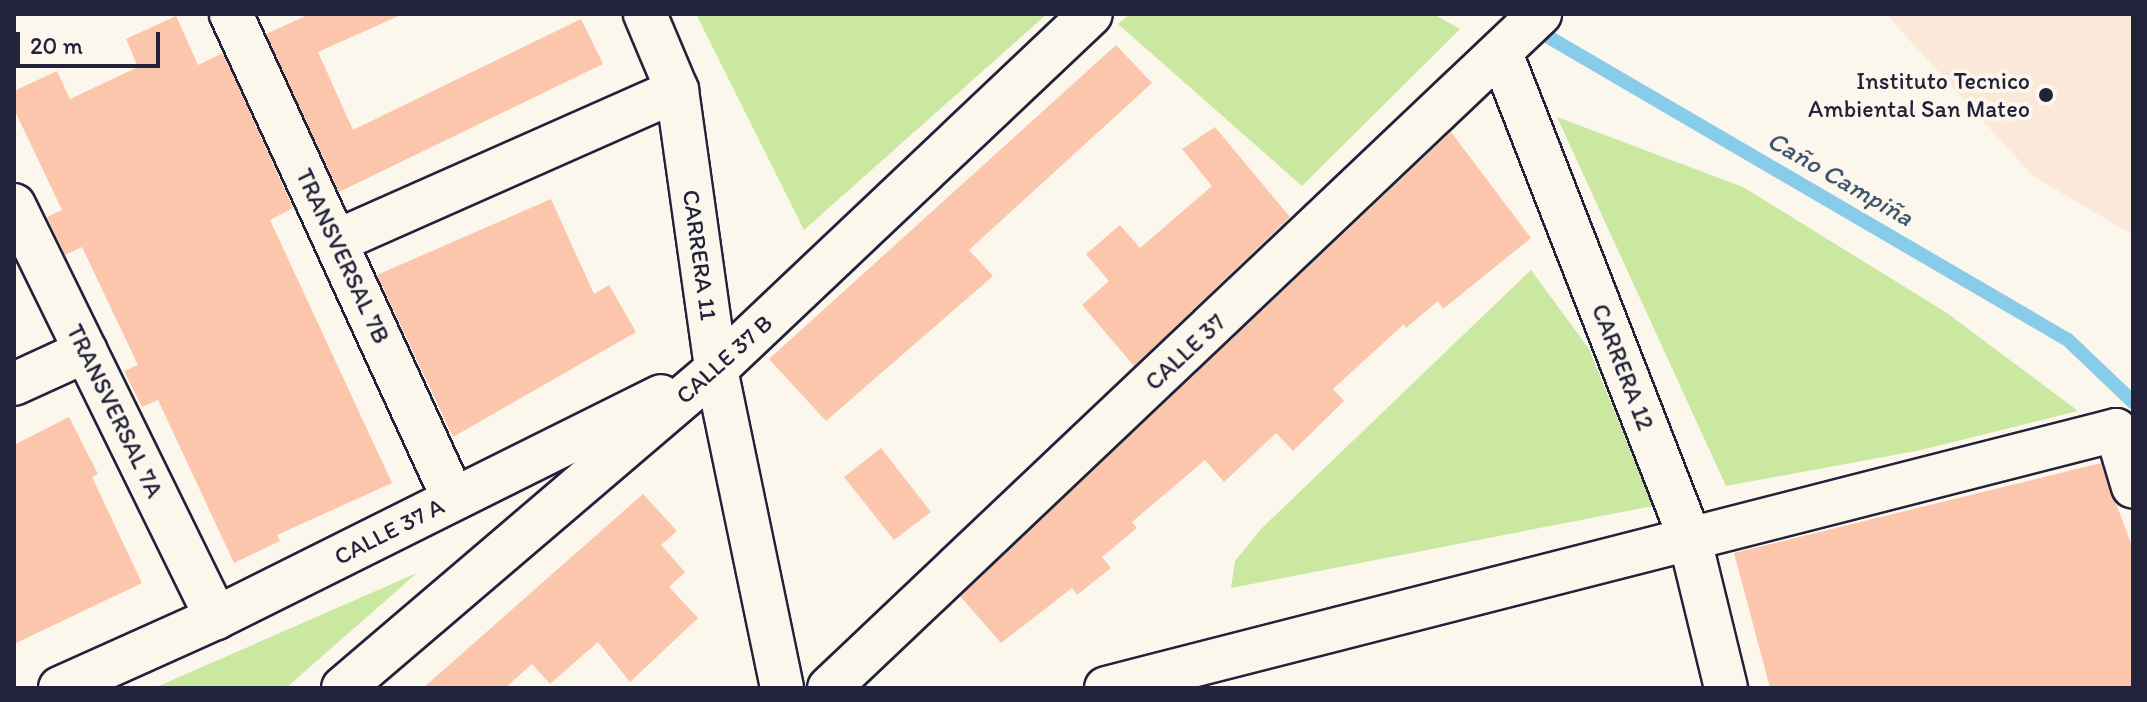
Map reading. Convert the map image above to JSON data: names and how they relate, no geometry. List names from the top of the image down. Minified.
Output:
{"streets":{"street":["CARRERA 11","TRANSVERSAL 7B","CALLE 37","CALLE 37 B","CARRERA 12","TRANSVERSAL 7A","CALLE 37 A"]},"crossings":[["CARRERA 11","CALLE 37 B"],["CARRERA 11","CALLE 37 A"],["TRANSVERSAL 7B","CALLE 37 A"],["CALLE 37","CARRERA 12"],["CALLE 37 B","CALLE 37 A"],["TRANSVERSAL 7A","CALLE 37 A"]],"water":["Caño Campiña"],"places":["Instituto Tecnico Ambiental San Mateo"],"scale_bar":"20 m"}
